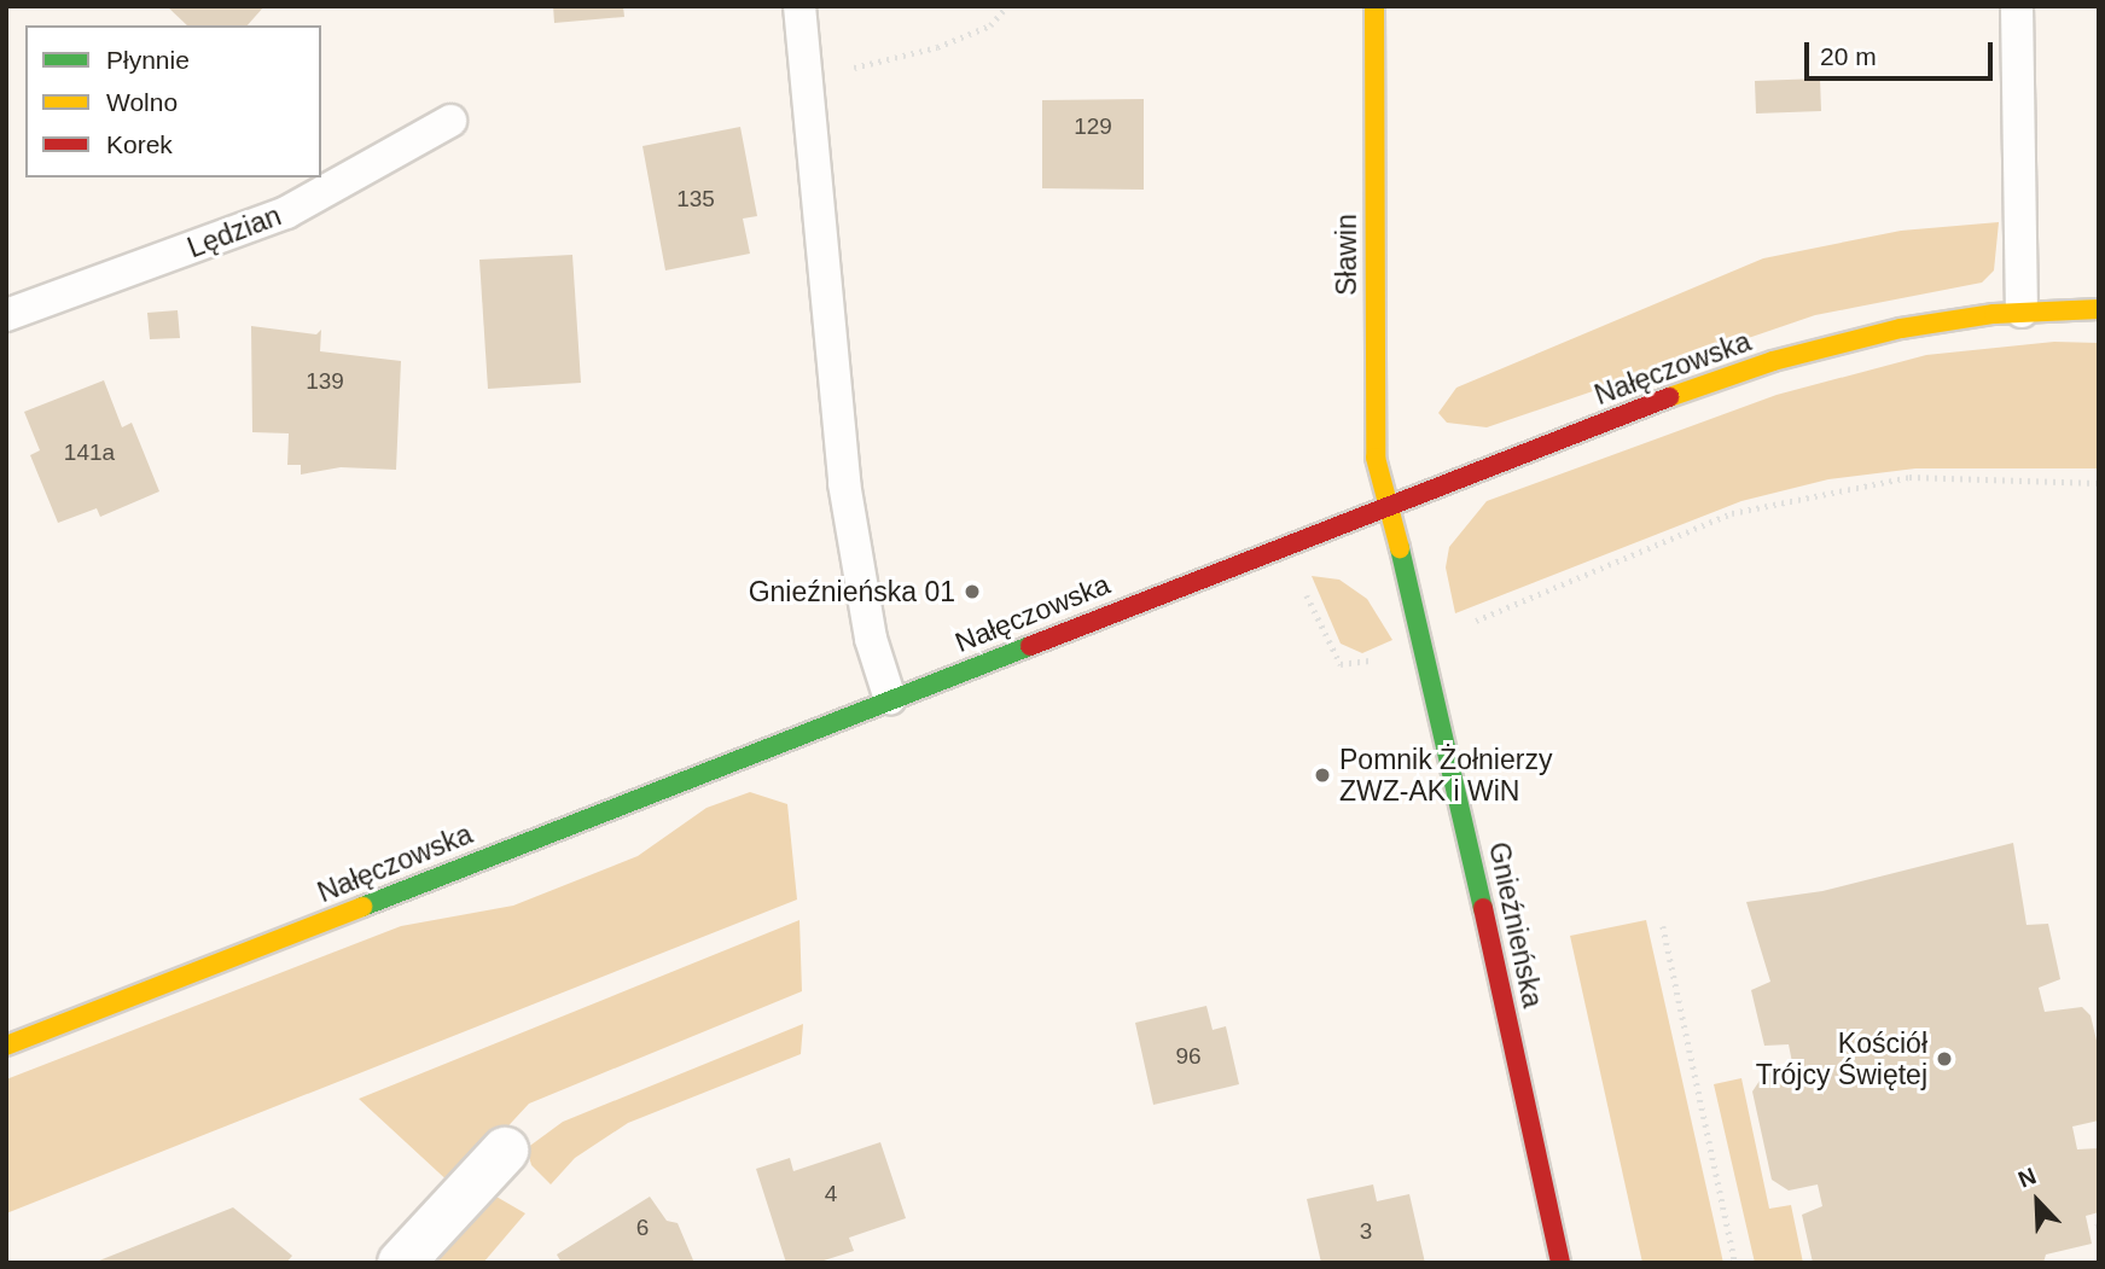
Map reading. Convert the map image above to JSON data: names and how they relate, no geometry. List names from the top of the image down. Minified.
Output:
{"streets":{"main road":["Sławin","Nałęczowska","Gnieźnieńska"],"lane":["Lędzian"]},"crossings":[["Sławin","Nałęczowska"],["Sławin","Gnieźnieńska"],["Nałęczowska","Gnieźnieńska"]],"places":["Gnieźnieńska 01","Pomnik Żołnierzy ZWZ-AK i WiN","Kościół Trójcy Świętej"],"house_numbers":["129","135","139","141a","96","4","6","3"],"legend":["Płynnie","Wolno","Korek"],"scale_bar":"20 m","north":"top left"}
